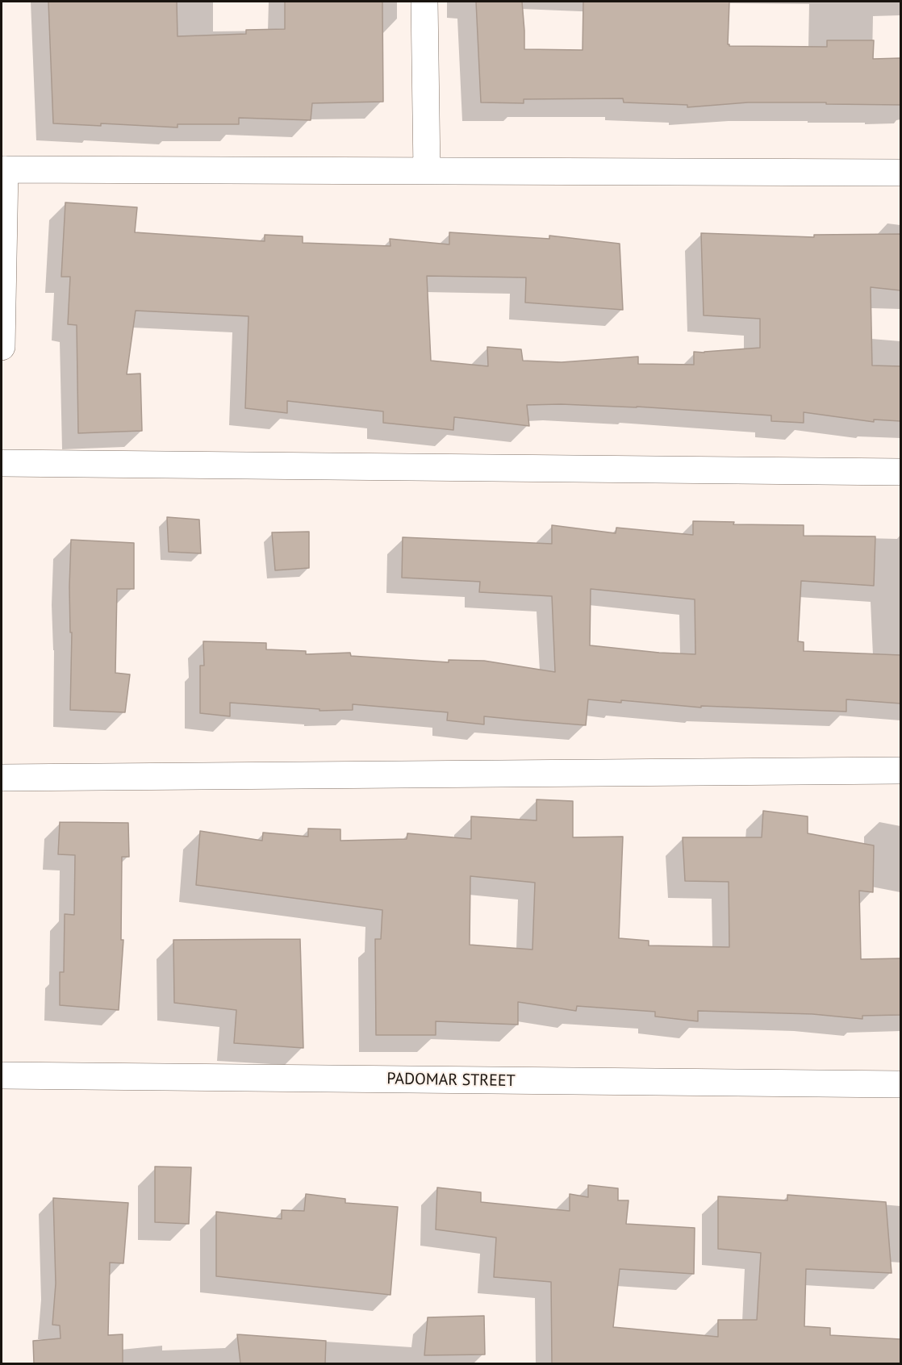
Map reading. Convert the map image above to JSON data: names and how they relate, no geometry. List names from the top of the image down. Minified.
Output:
{"streets":{"street":["PADOMAR STREET"]}}
